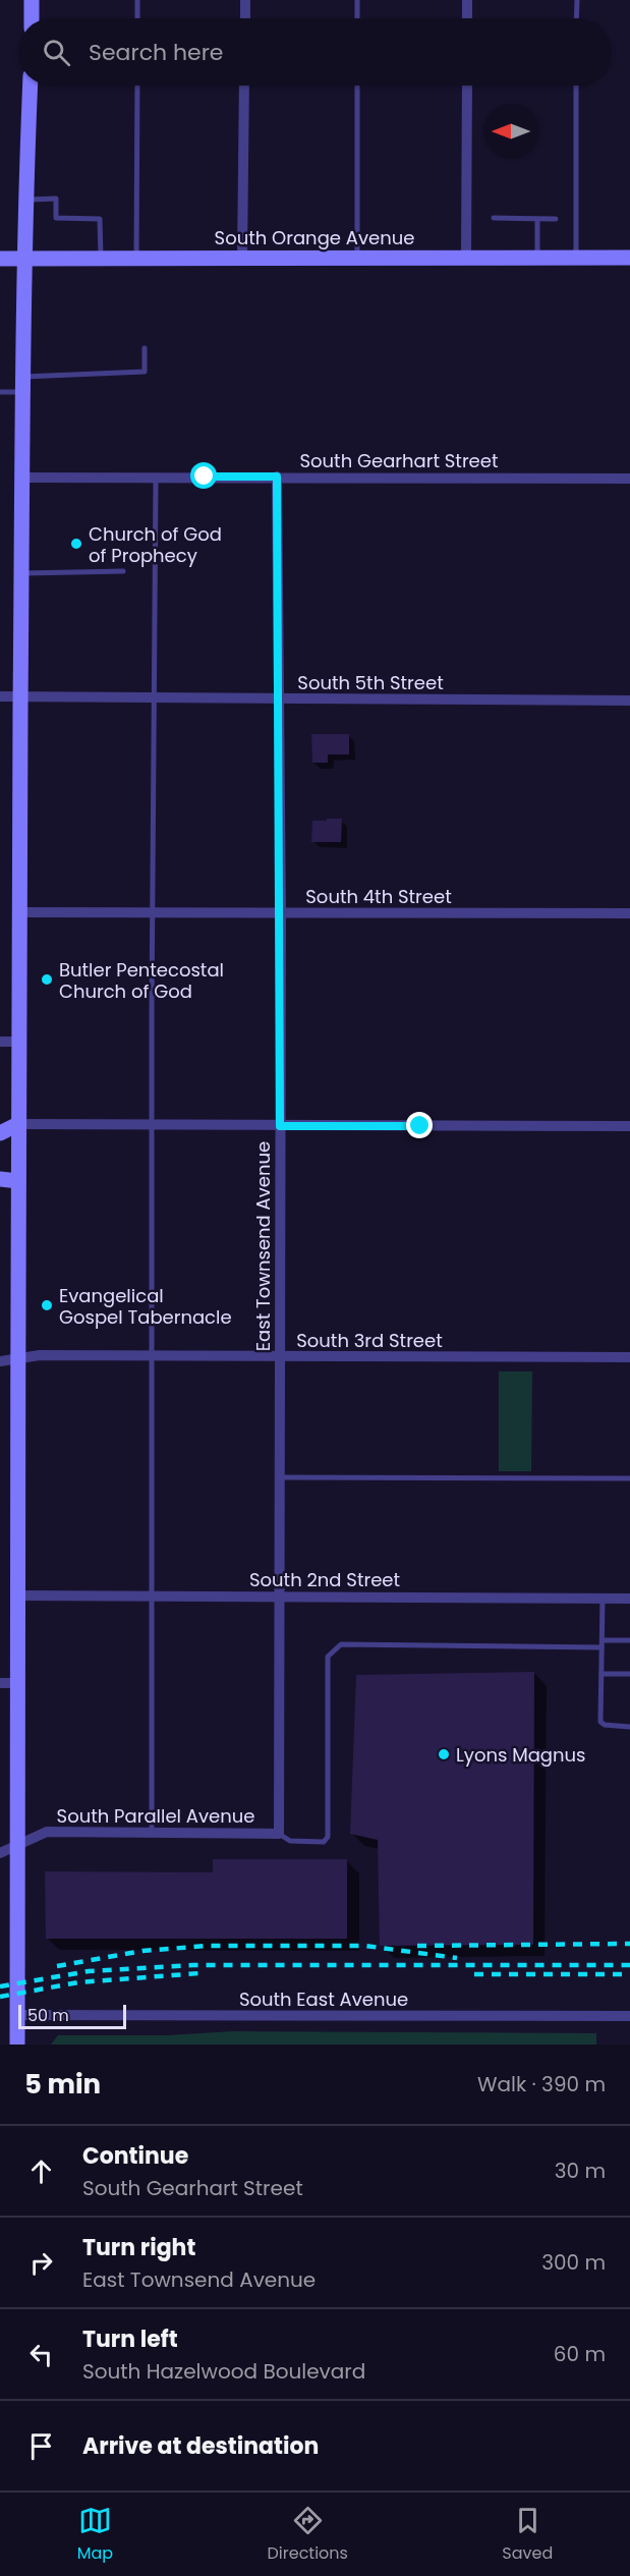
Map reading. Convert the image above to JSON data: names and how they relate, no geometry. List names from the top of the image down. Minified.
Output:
{"streets":{"street":["South Orange Avenue","South Gearhart Street","South 5th Street","South 4th Street","East Townsend Avenue","South 3rd Street","South 2nd Street","South Parallel Avenue","South East Avenue"]},"crossings":[["South Gearhart Street","East Townsend Avenue"],["South 5th Street","East Townsend Avenue"],["South 4th Street","East Townsend Avenue"],["East Townsend Avenue","South 3rd Street"],["East Townsend Avenue","South 2nd Street"],["East Townsend Avenue","South Parallel Avenue"]],"places":["Church of God of Prophecy","Butler Pentecostal Church of God","Evangelical Gospel Tabernacle","Lyons Magnus"],"scale_bar":"50 m","north":"left","page":{"search":"Search here","scale":"50 m","heading":["5 min","Walk · 390 m"],"list":[["Continue","South Gearhart Street","30 m"],["Turn right","East Townsend Avenue","300 m"],["Turn left","South Hazelwood Boulevard","60 m"],"Arrive at destination"],"nav":["Map","Directions","Saved"]}}
